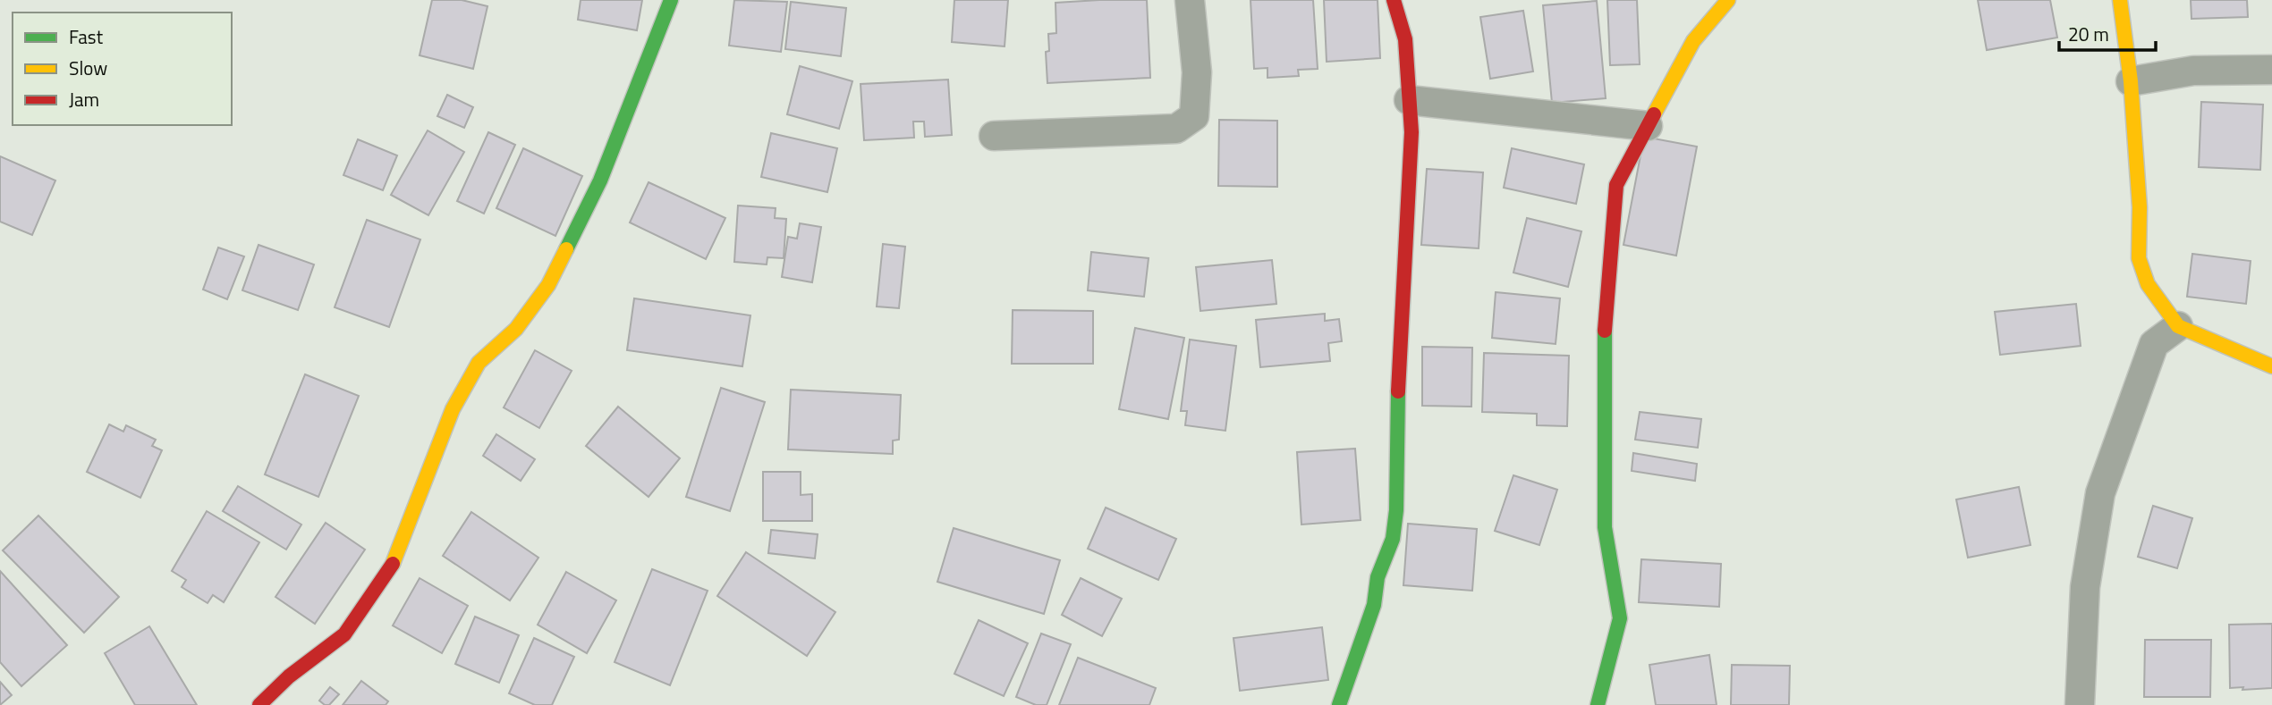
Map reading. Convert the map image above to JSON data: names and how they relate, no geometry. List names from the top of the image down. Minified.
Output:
{"legend":["Fast","Slow","Jam"],"scale_bar":"20 m"}
